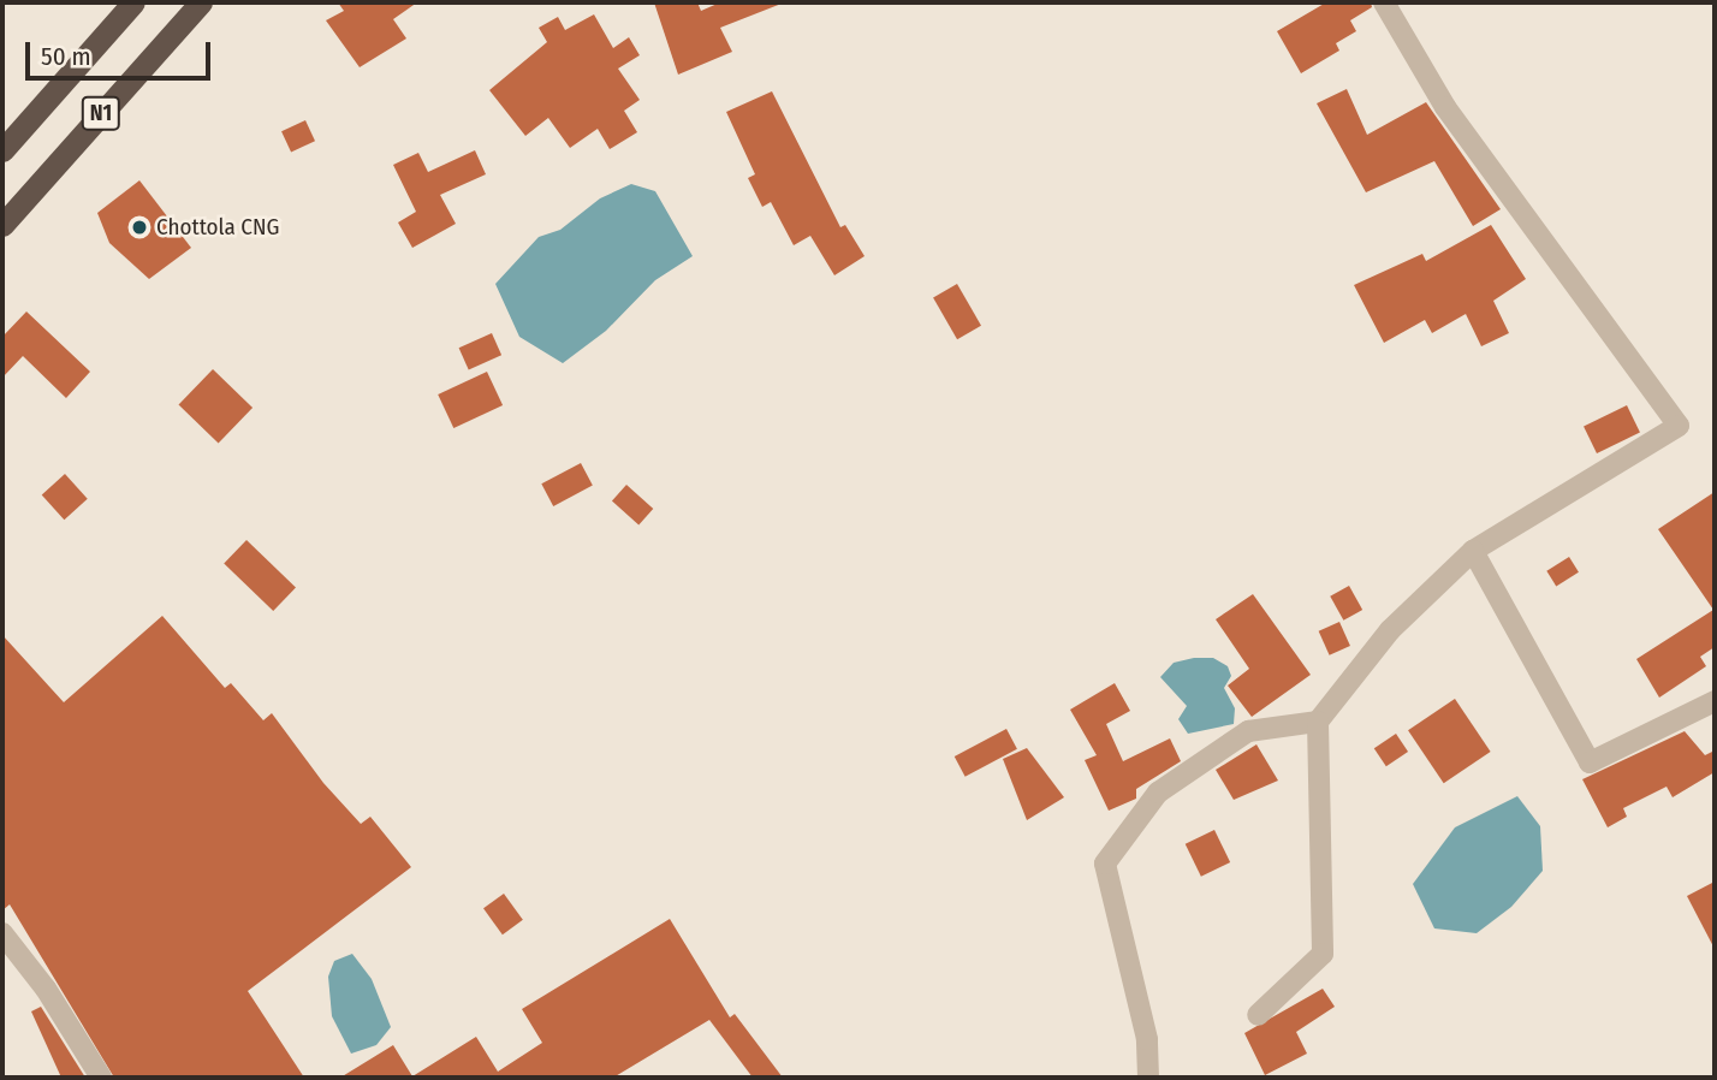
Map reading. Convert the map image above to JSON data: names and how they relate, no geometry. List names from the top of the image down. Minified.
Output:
{"streets":{"highway":["N1"]},"places":["Chottola CNG"],"scale_bar":"50 m"}
